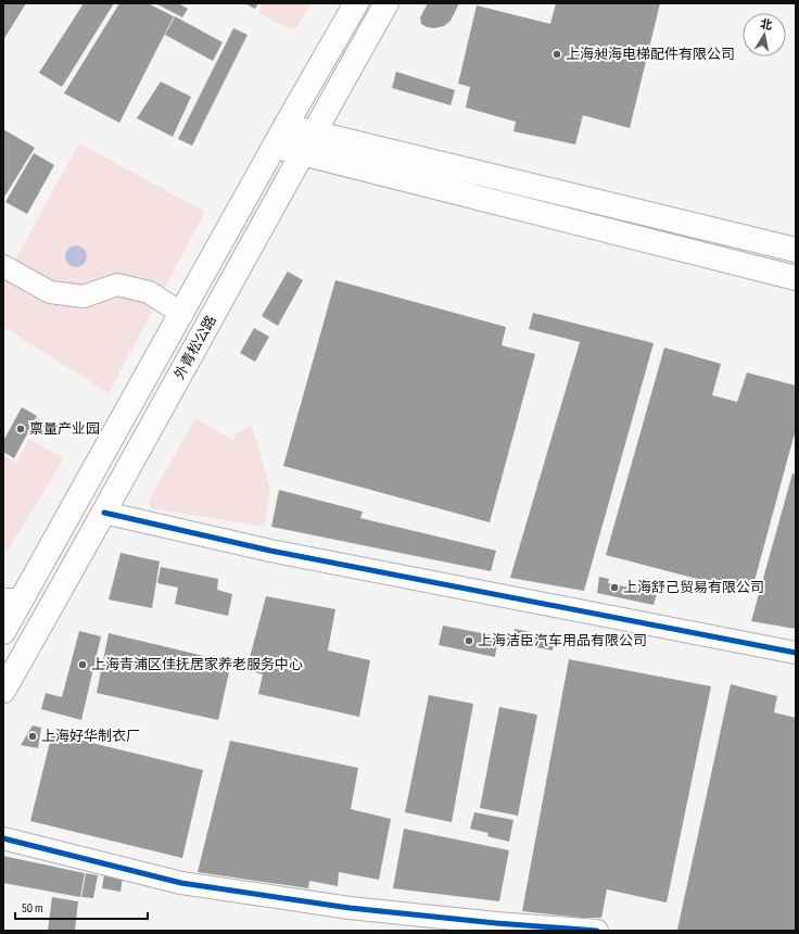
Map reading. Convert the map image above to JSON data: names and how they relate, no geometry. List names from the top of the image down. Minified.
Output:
{"streets":{"main road":["外青松公路"]},"places":["上海昶海电梯配件有限公司","禀量产业园","上海舒己贸易有限公司","上海洁臣汽车用品有限公司","上海青浦区佳抚居家养老服务中心","上海好华制衣厂"],"scale_bar":"50 m","north":"top"}
